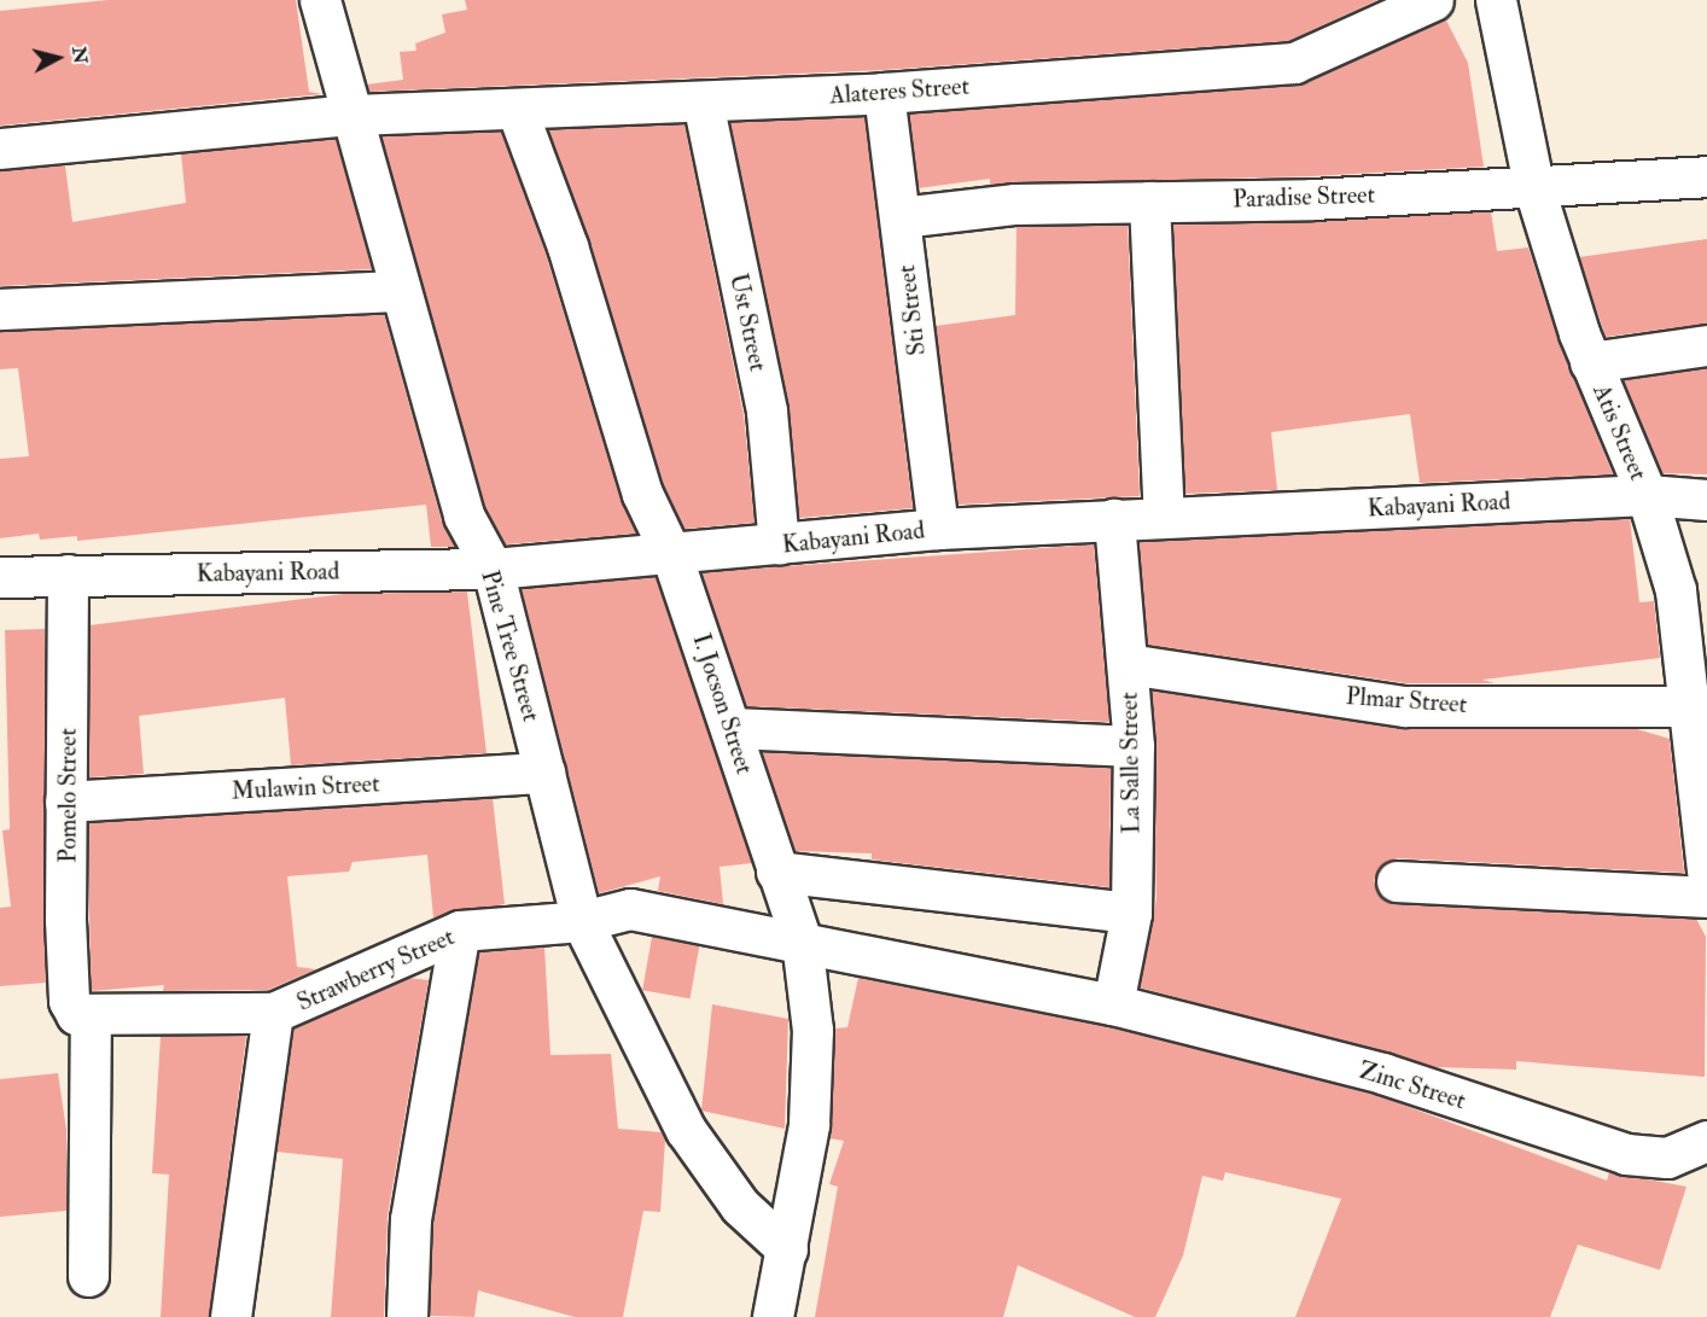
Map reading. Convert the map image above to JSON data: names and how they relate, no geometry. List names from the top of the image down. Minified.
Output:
{"streets":{"street":["Alateres Street","Paradise Street","Sti Street","Ust Street","Atis Street","Kabayani Road","Pine Tree Street","Plmar Street","I. Jocson Street","La Salle Street","Mulawin Street","Pomelo Street","Strawberry Street","Zinc Street"]},"crossings":[["Alateres Street","Sti Street"],["Alateres Street","Ust Street"],["Alateres Street","Pine Tree Street"],["Alateres Street","I. Jocson Street"],["Paradise Street","Sti Street"],["Paradise Street","Atis Street"],["Sti Street","Kabayani Road"],["Ust Street","Kabayani Road"],["Atis Street","Kabayani Road"],["Atis Street","Plmar Street"],["Kabayani Road","Pine Tree Street"],["Kabayani Road","I. Jocson Street"],["Kabayani Road","La Salle Street"],["Kabayani Road","Pomelo Street"],["Pine Tree Street","I. Jocson Street"],["Pine Tree Street","Mulawin Street"],["Pine Tree Street","Strawberry Street"],["Plmar Street","La Salle Street"],["I. Jocson Street","Strawberry Street"],["I. Jocson Street","Zinc Street"],["La Salle Street","Zinc Street"],["Mulawin Street","Pomelo Street"],["Pomelo Street","Strawberry Street"],["Strawberry Street","Zinc Street"]],"north":"right"}
